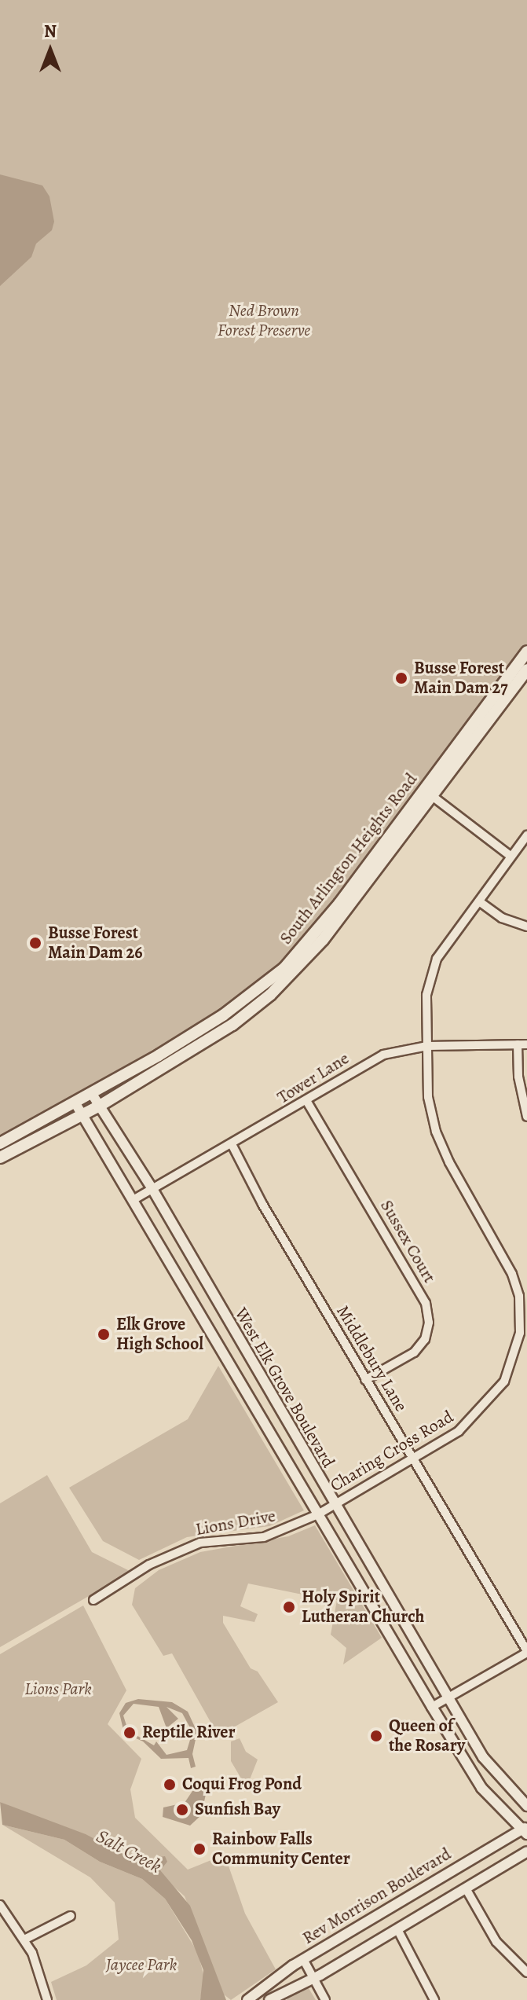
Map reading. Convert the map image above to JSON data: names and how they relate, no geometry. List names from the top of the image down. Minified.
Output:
{"streets":{"main road":["South Arlington Heights Road"],"street":["Tower Lane","Sussex Court","Middlebury Lane","West Elk Grove Boulevard","Charing Cross Road","Lions Drive","Rev Morrison Boulevard"]},"crossings":[["South Arlington Heights Road","West Elk Grove Boulevard"],["Tower Lane","Sussex Court"],["Tower Lane","Middlebury Lane"],["Tower Lane","West Elk Grove Boulevard"],["Tower Lane","Charing Cross Road"],["Sussex Court","Middlebury Lane"],["Middlebury Lane","Charing Cross Road"],["West Elk Grove Boulevard","Charing Cross Road"],["West Elk Grove Boulevard","Lions Drive"],["West Elk Grove Boulevard","Rev Morrison Boulevard"],["Charing Cross Road","Lions Drive"]],"water":["Salt Creek"],"parks":["Ned Brown Forest Preserve","Lions Park","Jaycee Park"],"places":["Busse Forest Main Dam 27","Busse Forest Main Dam 26","Elk Grove High School","Holy Spirit Lutheran Church","Reptile River","Queen of the Rosary","Coqui Frog Pond","Sunfish Bay","Rainbow Falls Community Center"],"north":"top"}
